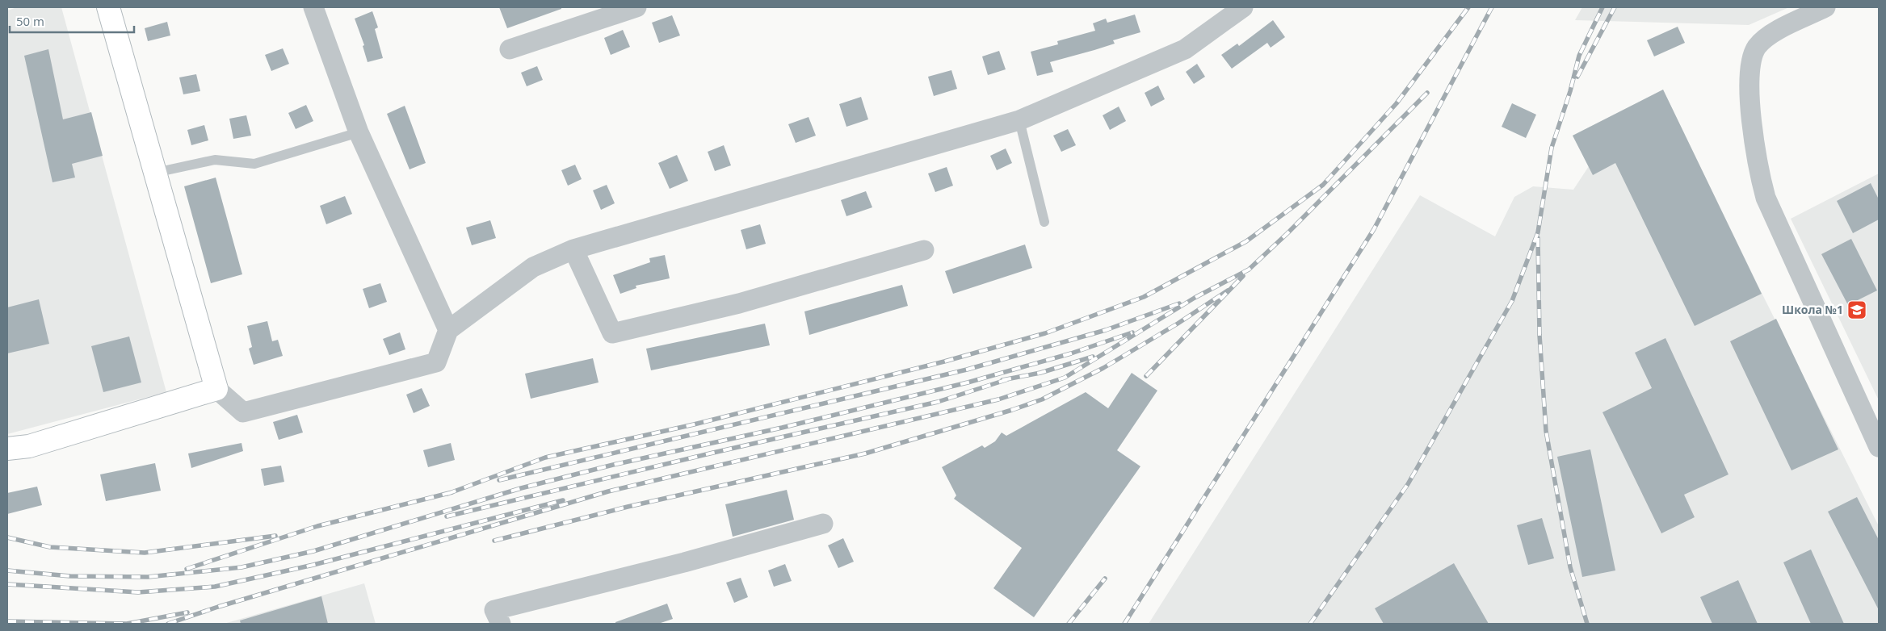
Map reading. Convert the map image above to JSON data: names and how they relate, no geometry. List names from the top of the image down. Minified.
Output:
{"places":{"school or university":["Школа №1"]},"scale_bar":"50 m"}
